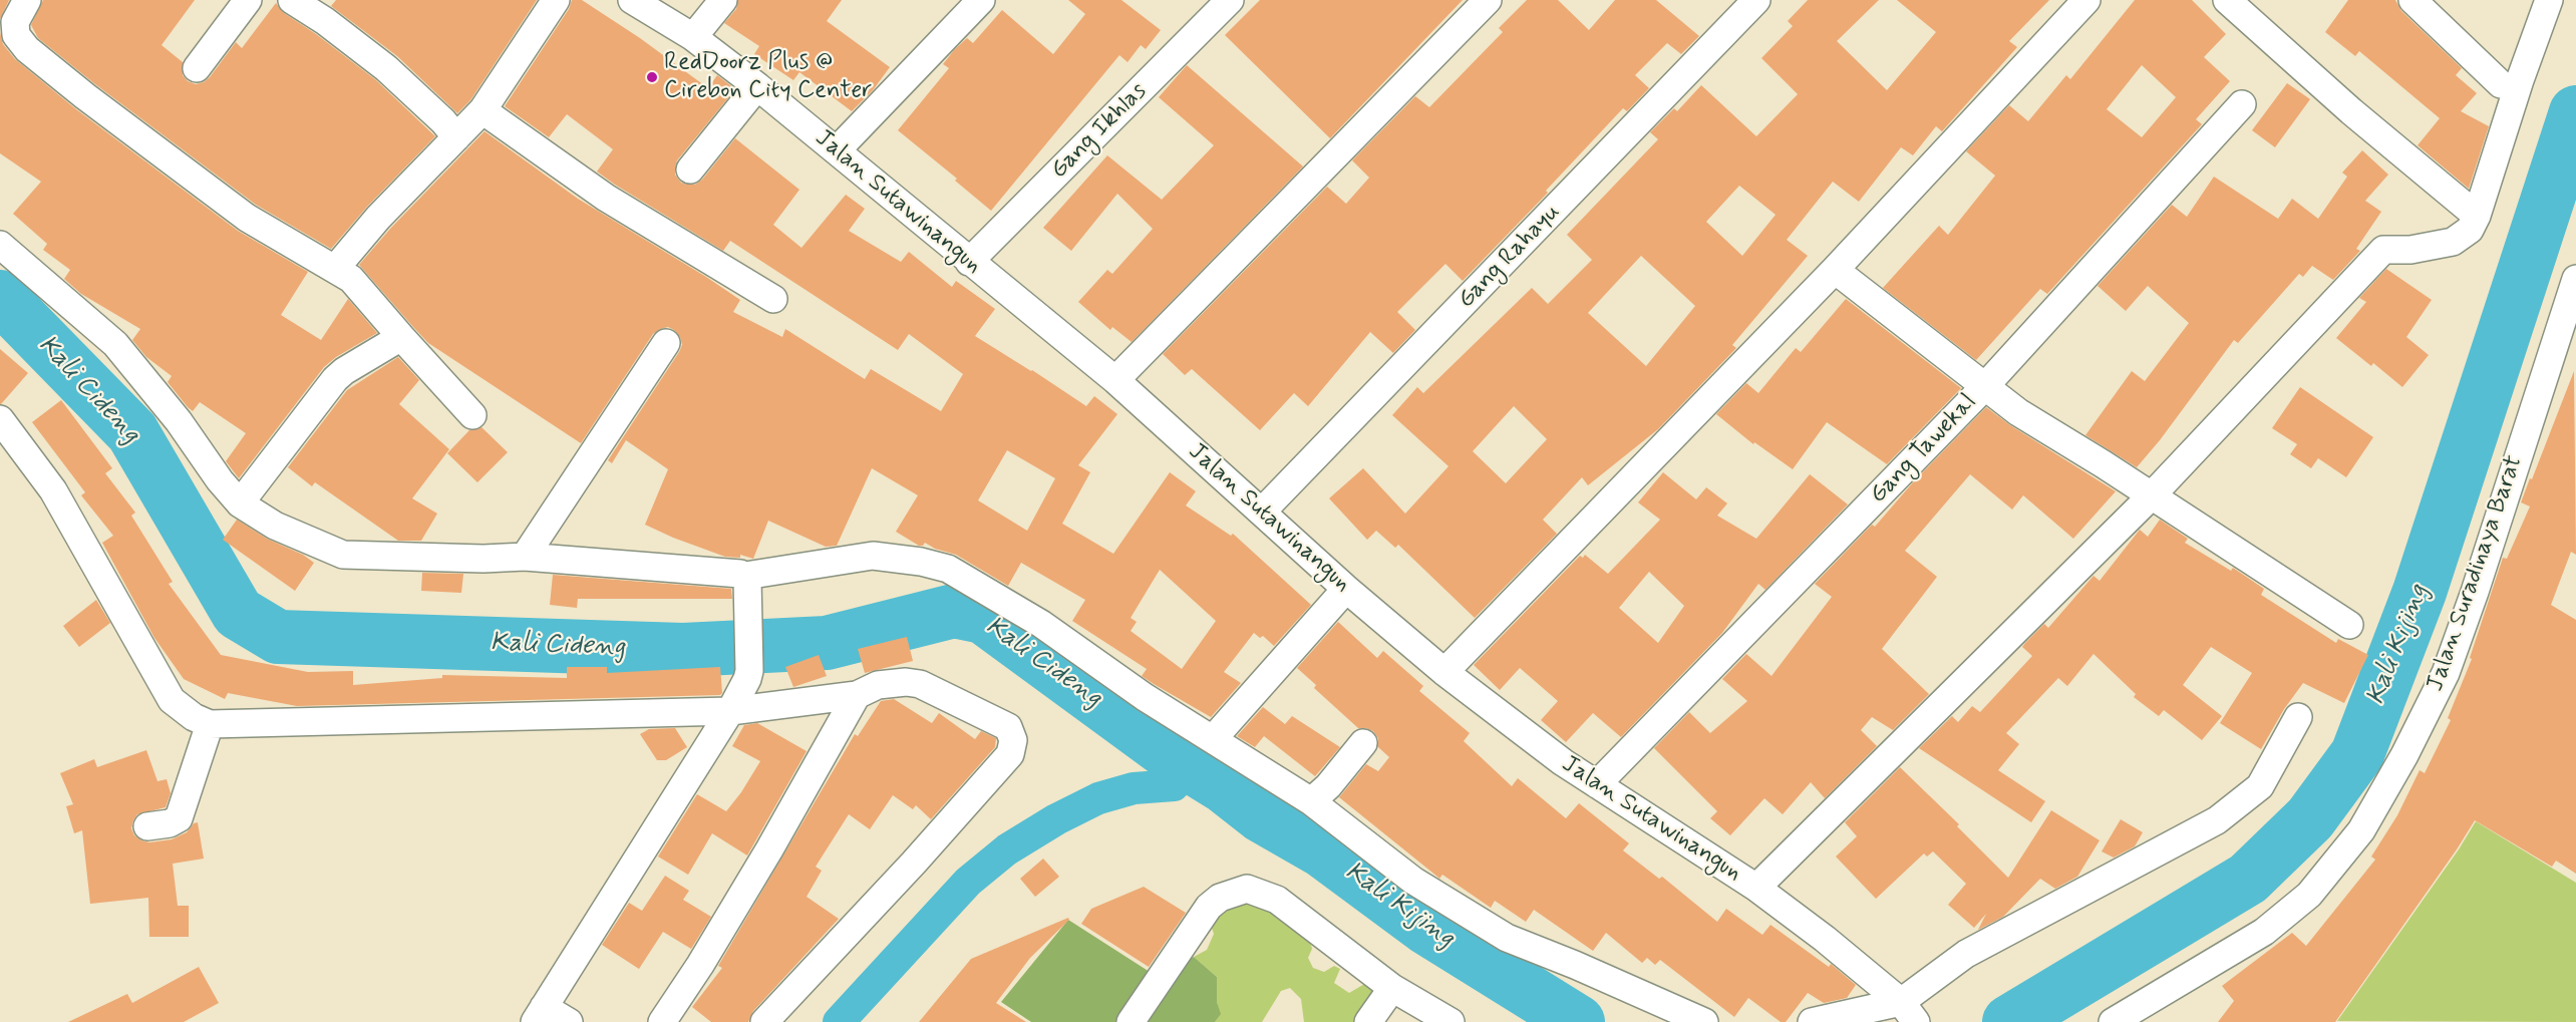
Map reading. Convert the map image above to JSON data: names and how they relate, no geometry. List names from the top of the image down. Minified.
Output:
{"streets":{"street":["Gang Ikhlas","Jalan Sutawinangun","Gang Rahayu","Gang Tawekal","Jalan Suradinaya Barat"]},"crossings":[["Gang Ikhlas","Jalan Sutawinangun"],["Jalan Sutawinangun","Gang Rahayu"],["Jalan Sutawinangun","Gang Tawekal"]],"water":["Kali Cideng","Kali Kijing"],"places":["RedDoorz Plus @ Cirebon City Center"]}
